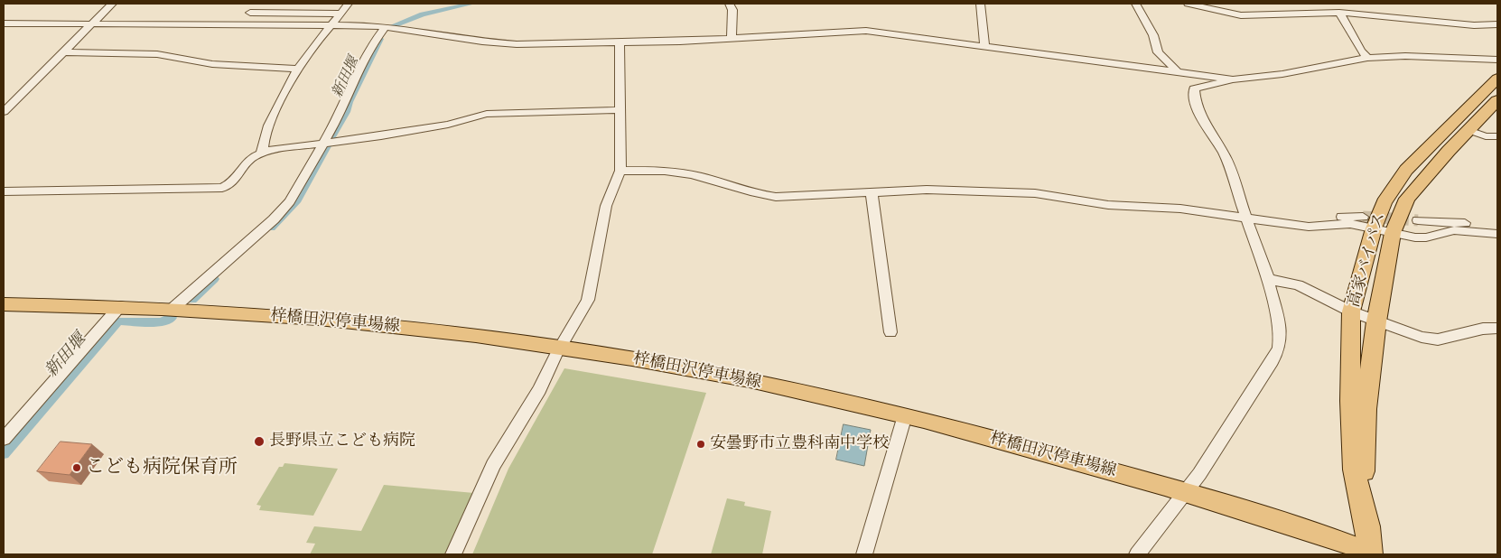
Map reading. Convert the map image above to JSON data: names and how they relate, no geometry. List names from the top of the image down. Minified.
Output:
{"streets":{"highway":["高家バイパス"],"main road":["梓橋田沢停車場線"]},"crossings":[["高家バイパス","梓橋田沢停車場線"]],"water":["新田堰"],"places":["長野県立こども病院","安曇野市立豊科南中学校","こども病院保育所"]}
